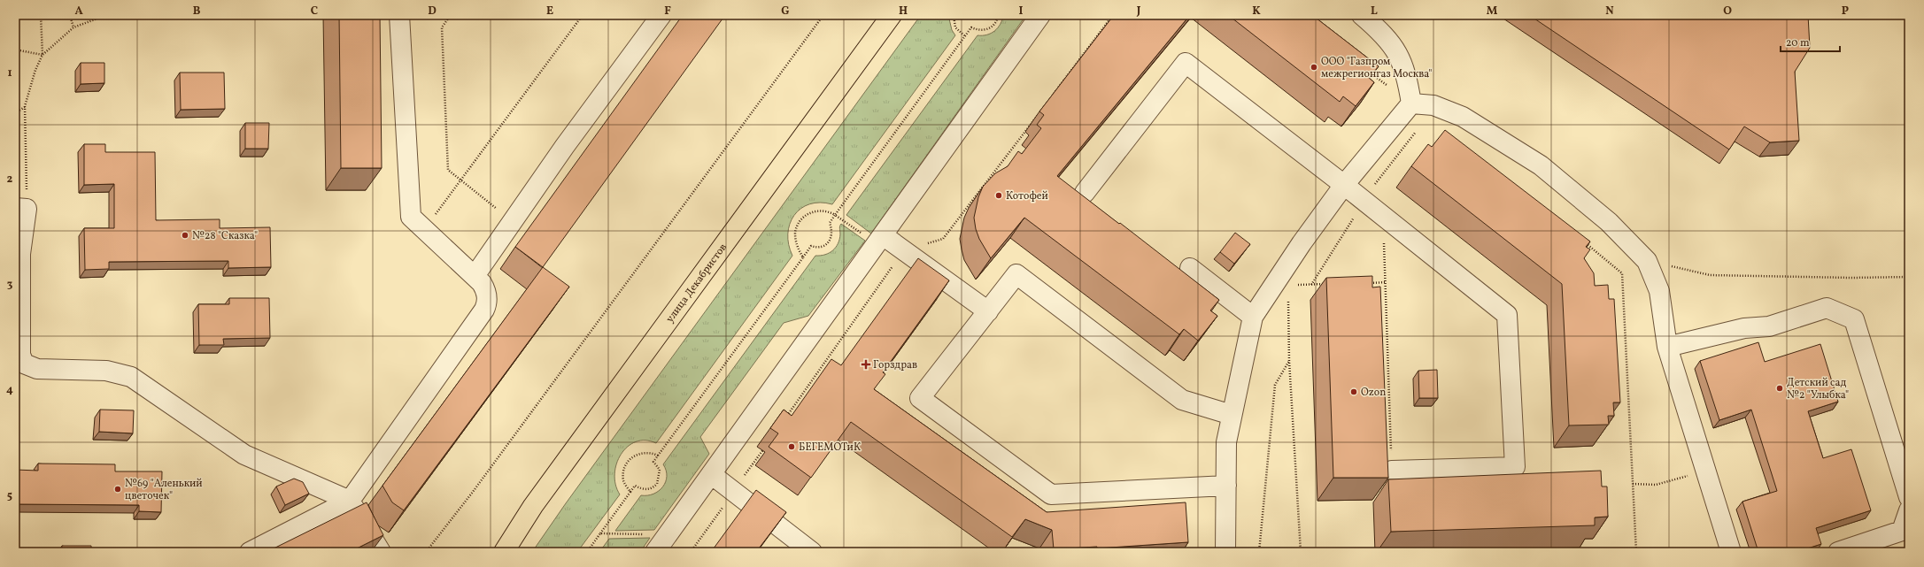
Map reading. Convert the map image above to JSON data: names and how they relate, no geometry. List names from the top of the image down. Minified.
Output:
{"streets":{"main road":["улица Декабристов"]},"places":{"other":["ООО \"Газпром межрегионгаз Москва\"","Котофей","№28 \"Сказка\"","Детский сад №2 \"Улыбка\"","Ozon","БЕГЕМОТиК","№69 \"Аленький цветочек\""],"health":["Горздрав"]},"scale_bar":"20 m","grid":{"columns":["A","B","C","D","E","F","G","H","I","J","K","L","M","N","O","P"],"rows":["1","2","3","4","5"]}}
